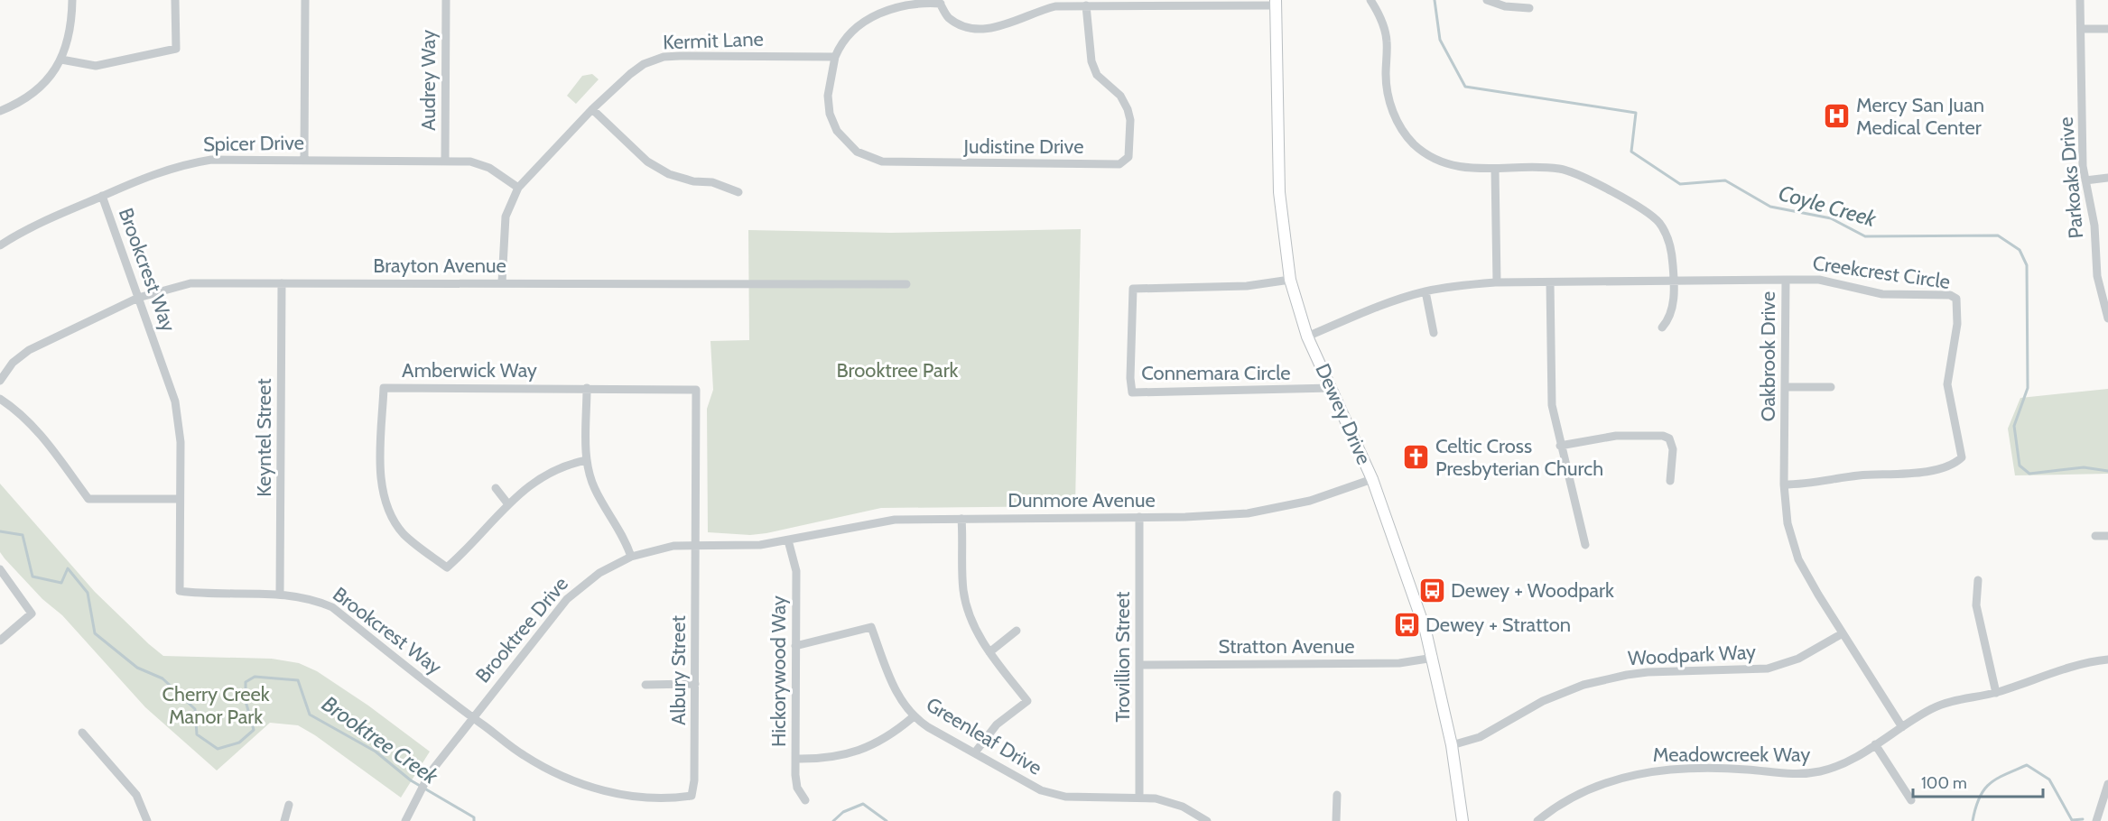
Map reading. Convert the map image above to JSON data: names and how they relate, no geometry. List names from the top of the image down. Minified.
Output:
{"streets":{"main road":["Dewey Drive"],"street":["Kermit Lane","Audrey Way","Spicer Drive","Judistine Drive","Parkoaks Drive","Brayton Avenue","Brookcrest Way","Creekcrest Circle","Oakbrook Drive","Amberwick Way","Connemara Circle","Keyntel Street","Dunmore Avenue","Brooktree Drive","Stratton Avenue","Woodpark Way","Trovillion Street","Albury Street","Hickorywood Way","Greenleaf Drive","Meadowcreek Way"]},"crossings":[["Kermit Lane","Spicer Drive"],["Kermit Lane","Judistine Drive"],["Kermit Lane","Brayton Avenue"],["Audrey Way","Spicer Drive"],["Spicer Drive","Brookcrest Way"],["Brayton Avenue","Brookcrest Way"],["Brayton Avenue","Keyntel Street"],["Brookcrest Way","Keyntel Street"],["Brookcrest Way","Brooktree Drive"],["Brookcrest Way","Albury Street"],["Creekcrest Circle","Oakbrook Drive"],["Oakbrook Drive","Dewey Drive"],["Oakbrook Drive","Woodpark Way"],["Oakbrook Drive","Meadowcreek Way"],["Amberwick Way","Brooktree Drive"],["Amberwick Way","Albury Street"],["Connemara Circle","Dewey Drive"],["Dewey Drive","Dunmore Avenue"],["Dewey Drive","Stratton Avenue"],["Dewey Drive","Woodpark Way"],["Dunmore Avenue","Brooktree Drive"],["Dunmore Avenue","Trovillion Street"],["Dunmore Avenue","Hickorywood Way"],["Brooktree Drive","Albury Street"],["Brooktree Drive","Hickorywood Way"],["Stratton Avenue","Trovillion Street"],["Trovillion Street","Greenleaf Drive"],["Hickorywood Way","Greenleaf Drive"]],"water":["Coyle Creek","Brooktree Creek"],"parks":["Brooktree Park","Cherry Creek Manor Park"],"places":{"hospital":["Mercy San Juan Medical Center"],"church":["Celtic Cross Presbyterian Church"],"bus stop":["Dewey + Woodpark","Dewey + Stratton"]},"scale_bar":"100 m"}
